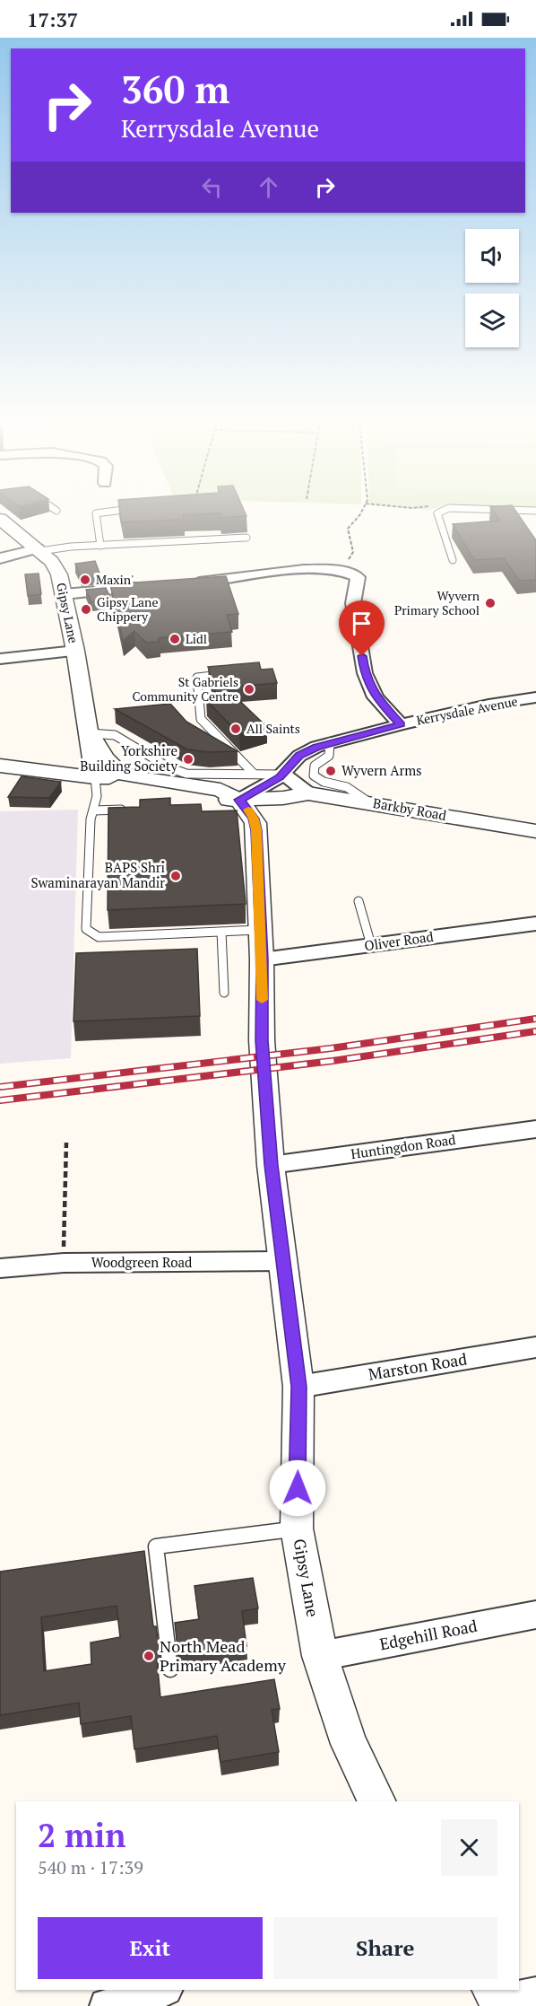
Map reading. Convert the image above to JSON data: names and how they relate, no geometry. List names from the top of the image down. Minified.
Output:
{"streets":{"street":["Gipsy Lane","Kerrysdale Avenue","Barkby Road","Oliver Road","Huntingdon Road","Woodgreen Road","Marston Road","Edgehill Road"]},"crossings":[["Gipsy Lane","Kerrysdale Avenue"],["Gipsy Lane","Barkby Road"],["Gipsy Lane","Oliver Road"],["Gipsy Lane","Huntingdon Road"],["Gipsy Lane","Woodgreen Road"],["Gipsy Lane","Marston Road"],["Gipsy Lane","Edgehill Road"],["Kerrysdale Avenue","Barkby Road"]],"places":["Maxin'","Wyvern Primary School","Gipsy Lane Chippery","Lidl","St Gabriels Community Centre","All Saints","Yorkshire Building Society","Wyvern Arms","BAPS Shri Swaminarayan Mandir","North Mead Primary Academy"],"page":{"status":"17:37","turn":["360 m","Kerrysdale Avenue"],"heading":["2 min","540 m · 17:39"],"buttons":["Exit","Share"]}}
